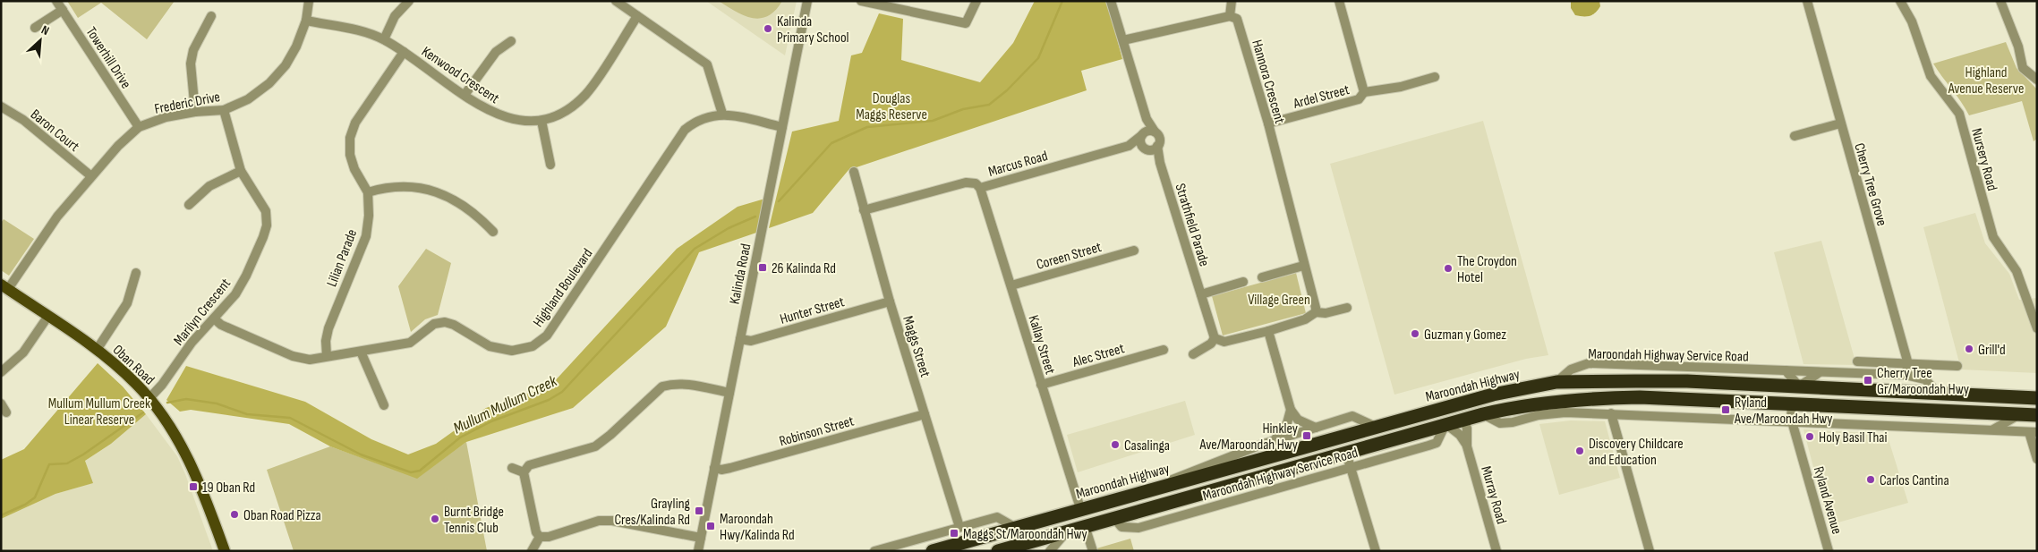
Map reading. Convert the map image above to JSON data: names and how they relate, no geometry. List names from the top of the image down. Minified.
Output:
{"streets":{"highway":["Maroondah Highway"],"main road":["Oban Road"],"street":["Towerhill Drive","Kenwood Crescent","Hannora Crescent","Ardel Street","Frederic Drive","Baron Court","Nursery Road","Marcus Road","Cherry Tree Grove","Strathfield Parade","Coreen Street","Lilian Parade","Kalinda Road","Highland Boulevard","Hunter Street","Marilyn Crescent","Kallay Street","Maggs Street","Alec Street","Maroondah Highway Service Road","Robinson Street","Murray Road","Ryland Avenue"]},"crossings":[["Towerhill Drive","Frederic Drive"],["Kenwood Crescent","Frederic Drive"],["Kenwood Crescent","Lilian Parade"],["Hannora Crescent","Ardel Street"],["Frederic Drive","Baron Court"],["Frederic Drive","Marilyn Crescent"],["Frederic Drive","Oban Road"],["Marcus Road","Strathfield Parade"],["Marcus Road","Kallay Street"],["Marcus Road","Maggs Street"],["Cherry Tree Grove","Maroondah Highway Service Road"],["Coreen Street","Kallay Street"],["Lilian Parade","Highland Boulevard"],["Kalinda Road","Highland Boulevard"],["Kalinda Road","Hunter Street"],["Kalinda Road","Robinson Street"],["Highland Boulevard","Marilyn Crescent"],["Hunter Street","Maggs Street"],["Marilyn Crescent","Oban Road"],["Kallay Street","Alec Street"],["Kallay Street","Maroondah Highway"],["Maggs Street","Robinson Street"],["Maroondah Highway Service Road","Maroondah Highway"],["Maroondah Highway Service Road","Murray Road"]],"water":["Mullum Mullum Creek"],"parks":["Highland Avenue Reserve","Douglas Maggs Reserve","Village Green","Mullum Mullum Creek Linear Reserve"],"places":{"other":["Kalinda Primary School","The Croydon Hotel","Guzman y Gomez","Grill'd","Holy Basil Thai","Casalinga","Discovery Childcare and Education","Carlos Cantina","Oban Road Pizza","Burnt Bridge Tennis Club"],"transit":["26 Kalinda Rd","Cherry Tree Gr/Maroondah Hwy","Ryland Ave/Maroondah Hwy","Hinkley Ave/Maroondah Hwy","19 Oban Rd","Grayling Cres/Kalinda Rd","Maroondah Hwy/Kalinda Rd","Maggs St/Maroondah Hwy"]},"north":"top right"}
